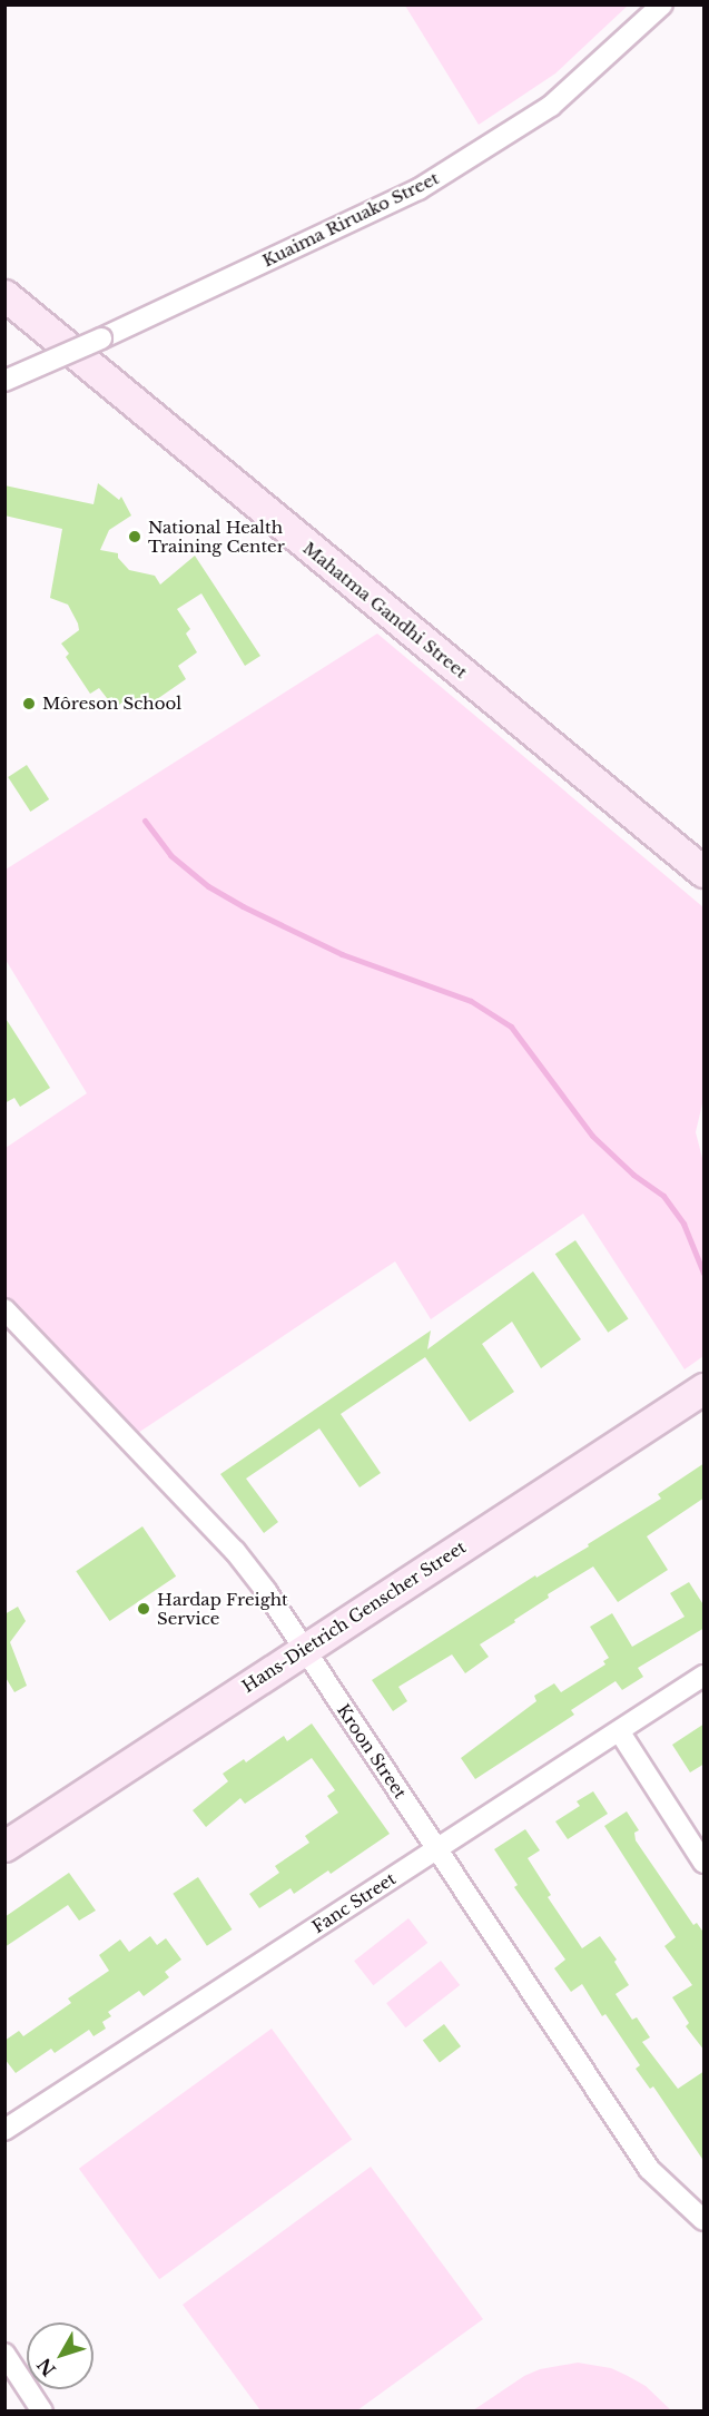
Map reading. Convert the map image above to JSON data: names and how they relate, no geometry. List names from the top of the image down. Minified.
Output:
{"streets":{"street":["Kuaima Riruako Street","Mahatma Gandhi Street","Hans-Dietrich Genscher Street","Kroon Street","Fanc Street"]},"crossings":[["Hans-Dietrich Genscher Street","Kroon Street"],["Kroon Street","Fanc Street"]],"places":["National Health Training Center","Môreson School","Hardap Freight Service"],"north":"bottom left"}
